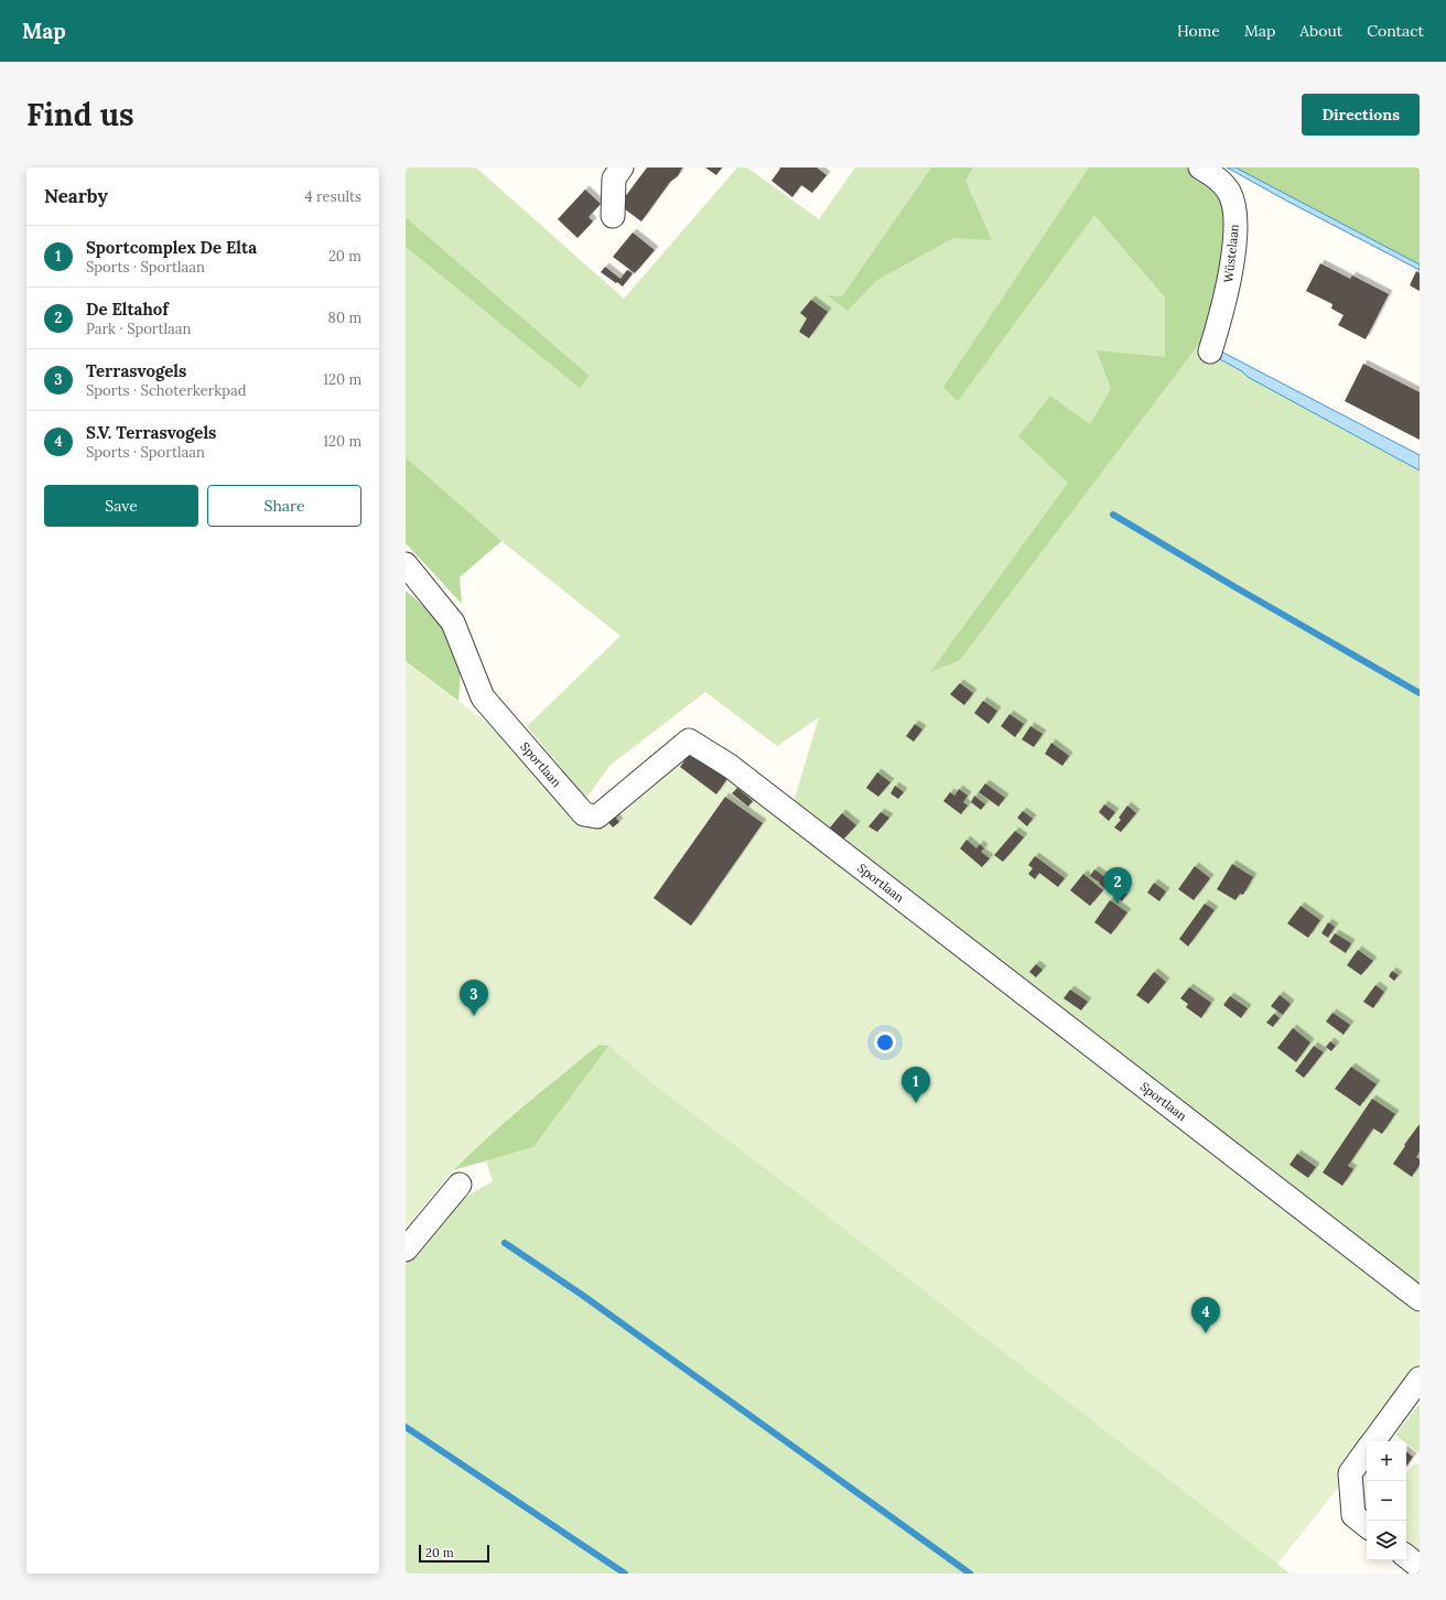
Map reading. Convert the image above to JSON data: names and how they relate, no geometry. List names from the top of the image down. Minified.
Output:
{"streets":{"street":["Wüstelaan","Sportlaan"]},"scale_bar":"20 m","page":{"header":"Map","nav":["Home","Map","About","Contact"],"buttons":["Directions",["Save","Share"]],"title":"Find us","heading":["Nearby","4 results"],"list":[{"mark":"1","name":"Sportcomplex De Elta","note":"Sports · Sportlaan","value":"20 m"},{"mark":"2","name":"De Eltahof","note":"Park · Sportlaan","value":"80 m"},{"mark":"3","name":"Terrasvogels","note":"Sports · Schoterkerkpad","value":"120 m"},{"mark":"4","name":"S.V. Terrasvogels","note":"Sports · Sportlaan","value":"120 m"}],"pins":["2","3","1","4"],"map_buttons":["+","−"],"scale":"20 m"}}
